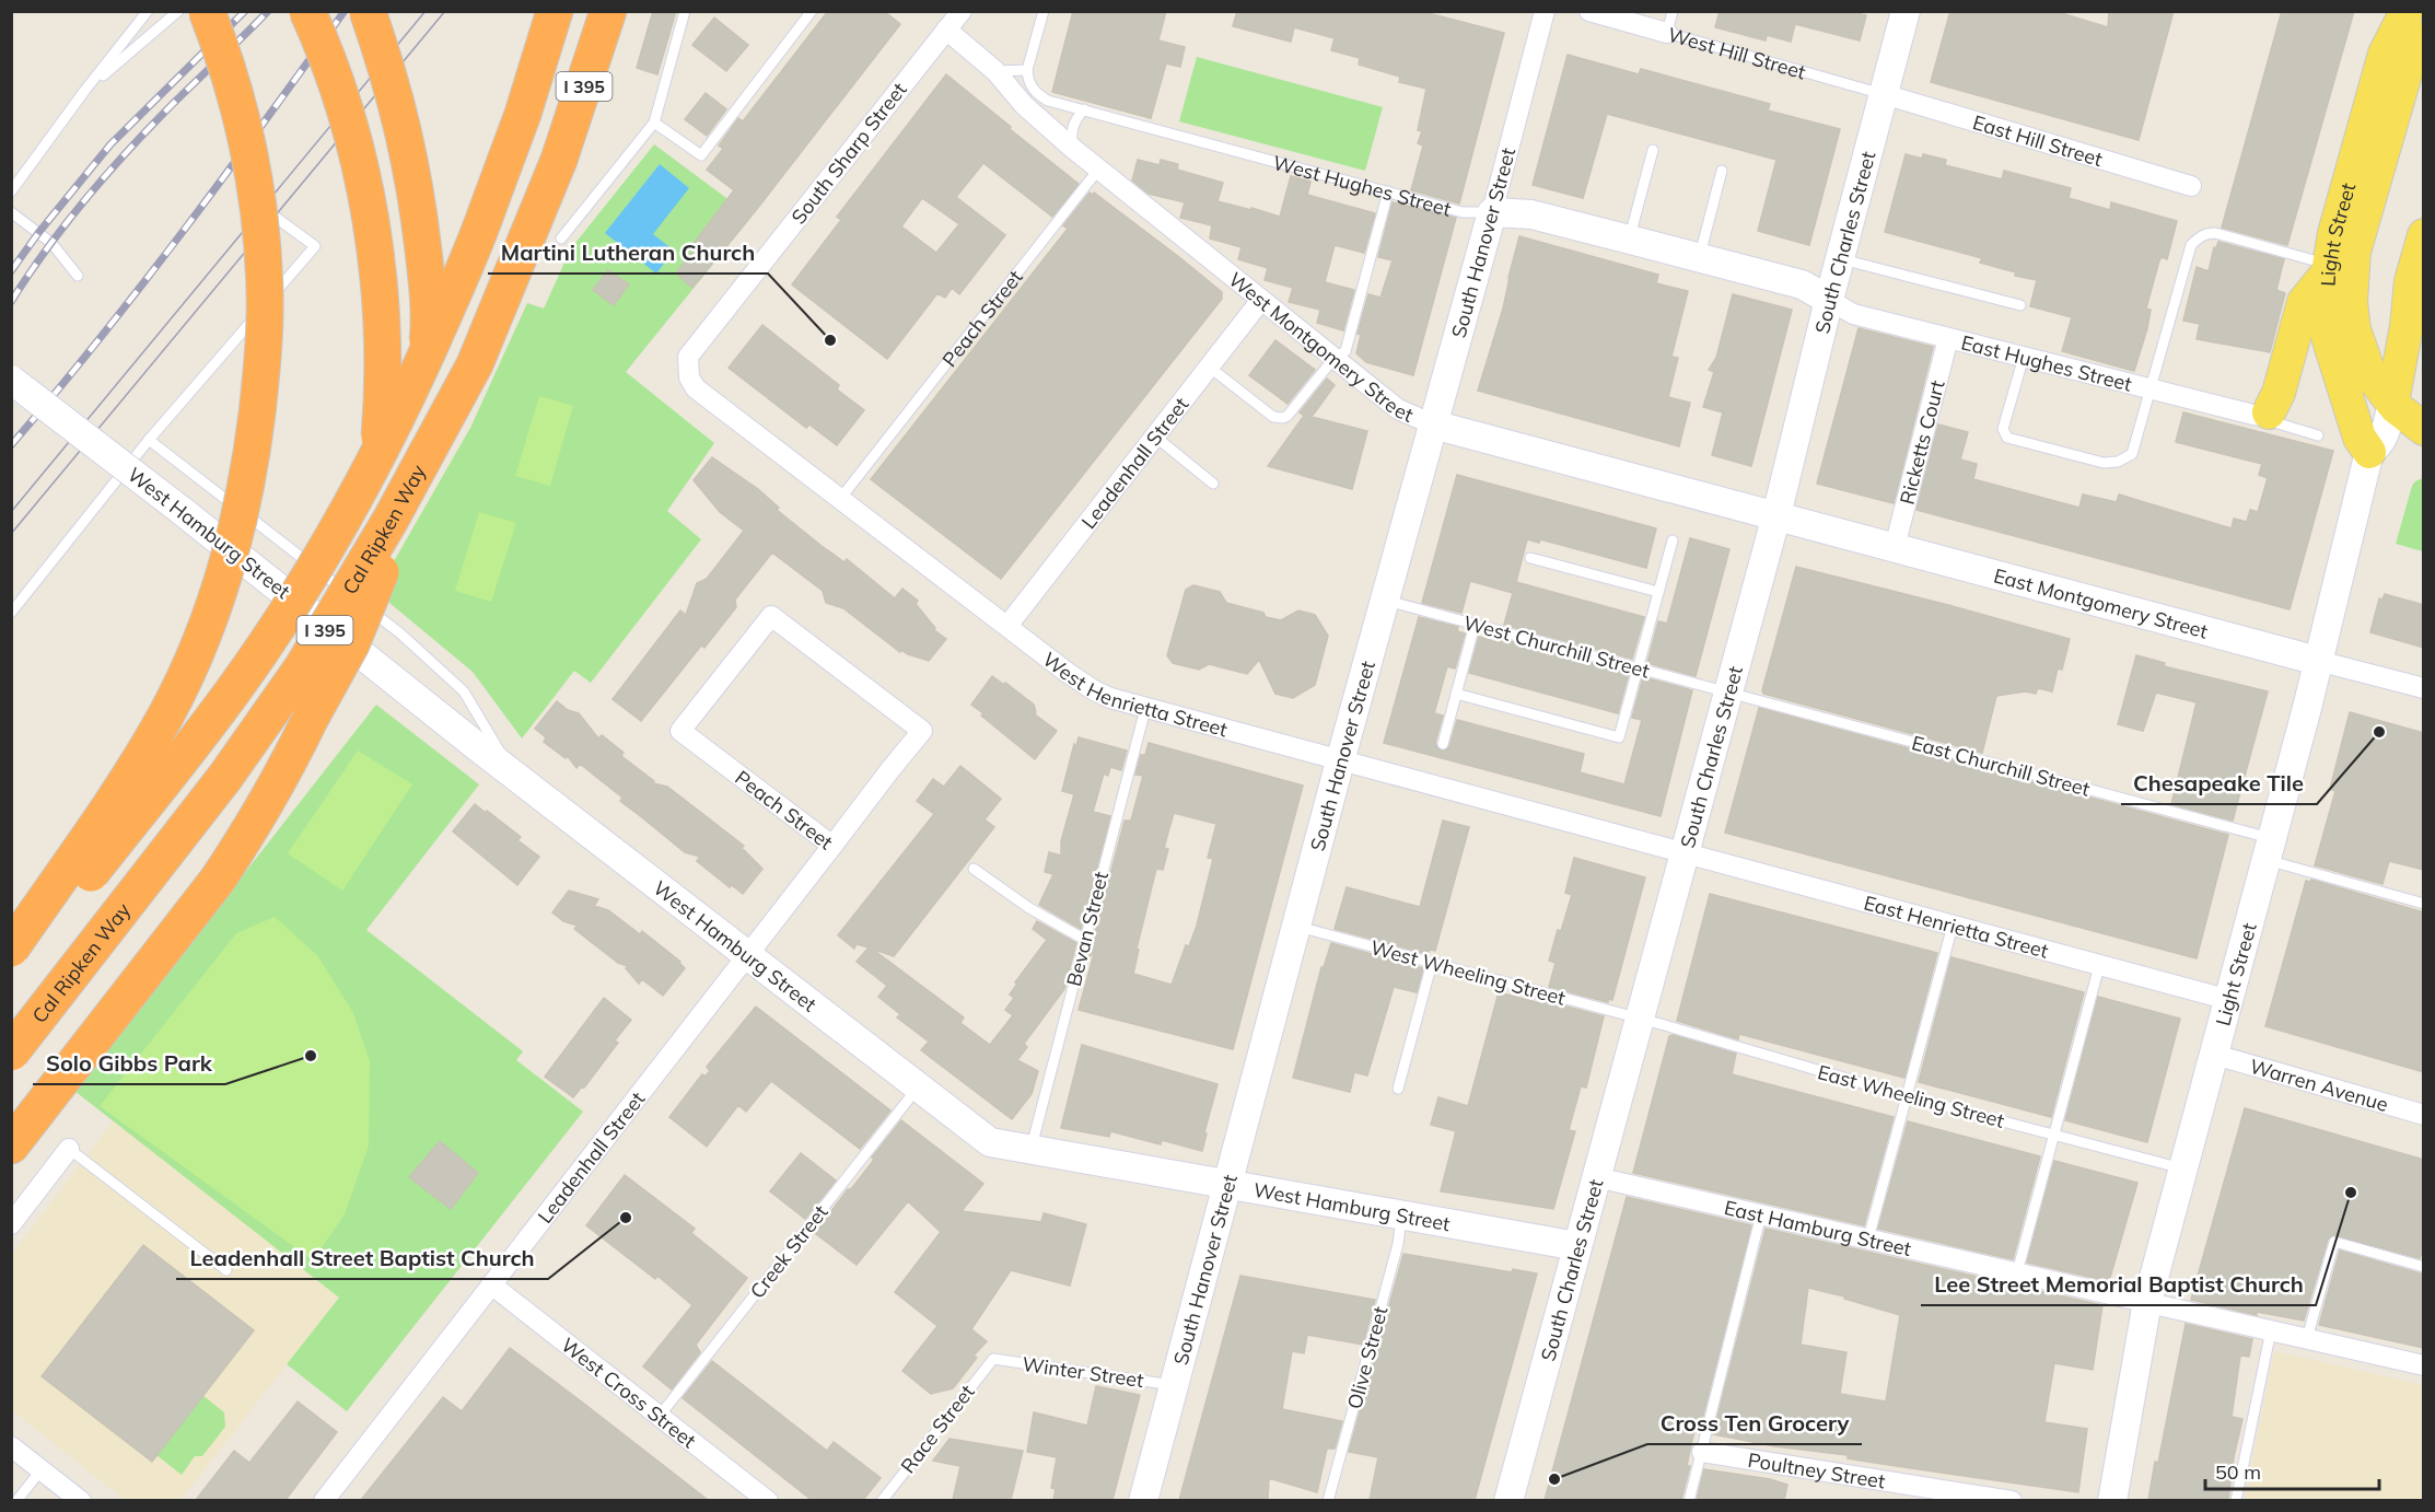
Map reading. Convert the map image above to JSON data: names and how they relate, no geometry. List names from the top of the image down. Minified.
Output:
{"streets":{"highway":["I 395","Cal Ripken Way"],"main road":["Light Street"],"street":["West Hill Street","East Hill Street","South Sharp Street","West Hughes Street","South Hanover Street","South Charles Street","Peach Street","West Montgomery Street","East Hughes Street","Ricketts Court","Leadenhall Street","West Hamburg Street","East Montgomery Street","West Henrietta Street","East Henrietta Street","Warren Avenue","East Hamburg Street","West Cross Street","Poultney Street"],"lane":["West Churchill Street","East Churchill Street","Bevan Street","West Wheeling Street","East Wheeling Street","Creek Street","Olive Street","Winter Street","Race Street"]},"crossings":[["West Hill Street","East Hill Street"],["West Hill Street","South Charles Street"],["East Hill Street","South Charles Street"],["South Sharp Street","West Montgomery Street"],["South Sharp Street","West Henrietta Street"],["West Hughes Street","South Hanover Street"],["West Hughes Street","South Charles Street"],["West Hughes Street","East Hughes Street"],["Light Street","East Montgomery Street"],["Light Street","East Churchill Street"],["Light Street","East Henrietta Street"],["Light Street","Warren Avenue"],["Light Street","East Wheeling Street"],["Light Street","East Hamburg Street"],["South Hanover Street","West Montgomery Street"],["South Hanover Street","West Hamburg Street"],["South Hanover Street","West Churchill Street"],["South Hanover Street","West Henrietta Street"],["South Hanover Street","West Wheeling Street"],["South Hanover Street","Winter Street"],["South Charles Street","West Montgomery Street"],["South Charles Street","East Hughes Street"],["South Charles Street","West Hamburg Street"],["South Charles Street","East Montgomery Street"],["South Charles Street","West Churchill Street"],["South Charles Street","West Henrietta Street"],["South Charles Street","East Churchill Street"],["South Charles Street","East Henrietta Street"],["South Charles Street","West Wheeling Street"],["South Charles Street","East Wheeling Street"],["South Charles Street","East Hamburg Street"],["Peach Street","West Montgomery Street"],["Peach Street","Leadenhall Street"],["Peach Street","West Henrietta Street"],["West Montgomery Street","Leadenhall Street"],["West Montgomery Street","East Montgomery Street"],["East Hughes Street","Ricketts Court"],["Ricketts Court","East Montgomery Street"],["Leadenhall Street","West Hamburg Street"],["Leadenhall Street","West Henrietta Street"],["Leadenhall Street","West Cross Street"],["West Hamburg Street","Bevan Street"],["West Hamburg Street","Creek Street"],["West Hamburg Street","Olive Street"],["West Churchill Street","East Churchill Street"],["West Henrietta Street","East Henrietta Street"],["West Henrietta Street","Bevan Street"],["West Wheeling Street","East Wheeling Street"],["Creek Street","West Cross Street"],["Winter Street","Race Street"]],"places":["Martini Lutheran Church","Chesapeake Tile","Solo Gibbs Park","Lee Street Memorial Baptist Church","Leadenhall Street Baptist Church","Cross Ten Grocery"],"scale_bar":"50 m"}
